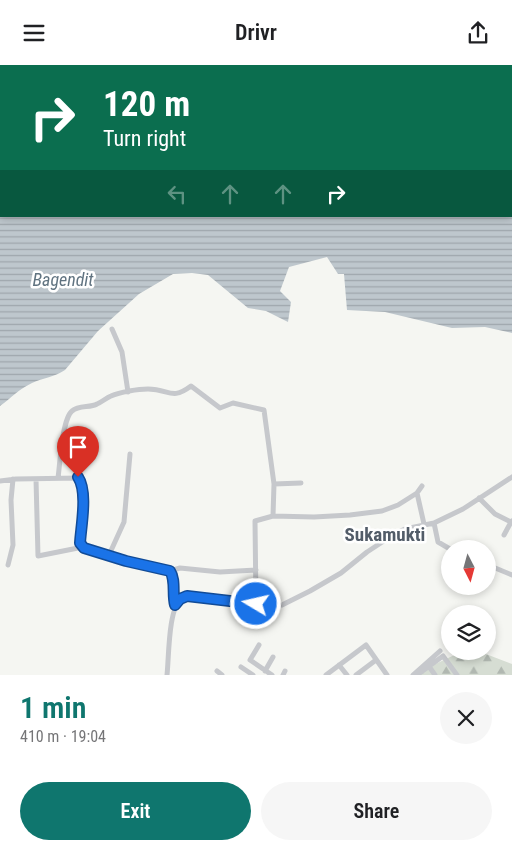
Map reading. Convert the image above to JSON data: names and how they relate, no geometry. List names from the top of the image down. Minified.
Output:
{"districts":["Sukamukti"],"water":["Bagendit"],"north":"bottom","page":{"header":"Drivr","turn":["120 m","Turn right"],"heading":["1 min","410 m · 19:04"],"buttons":["Exit","Share"]}}
